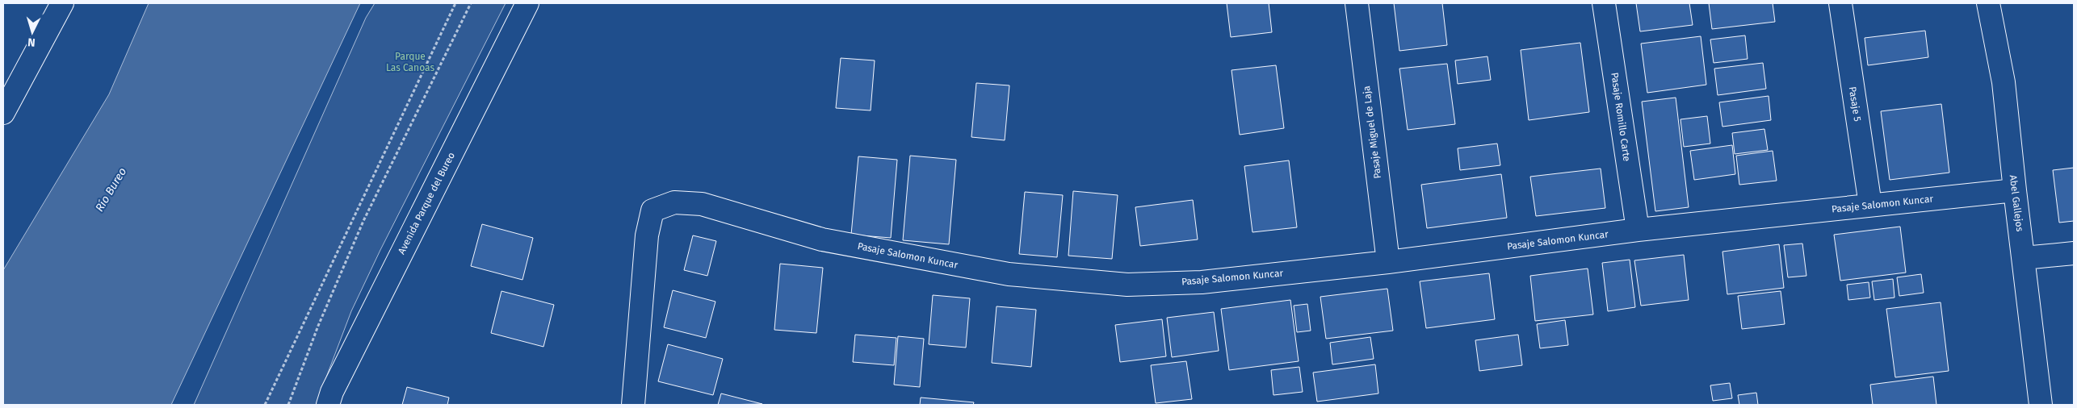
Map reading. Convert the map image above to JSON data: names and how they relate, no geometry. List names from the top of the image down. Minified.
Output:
{"streets":{"street":["Pasaje 5","Pasaje Romillo Carte","Pasaje Miguel de Laja","Avenida Parque del Bureo","Abel Gallejos","Pasaje Salomon Kuncar"]},"crossings":[["Pasaje 5","Pasaje Salomon Kuncar"],["Pasaje Romillo Carte","Pasaje Salomon Kuncar"],["Pasaje Miguel de Laja","Pasaje Salomon Kuncar"],["Abel Gallejos","Pasaje Salomon Kuncar"]],"water":["Río Bureo"],"parks":["Parque Las Canoas"],"north":"bottom"}
